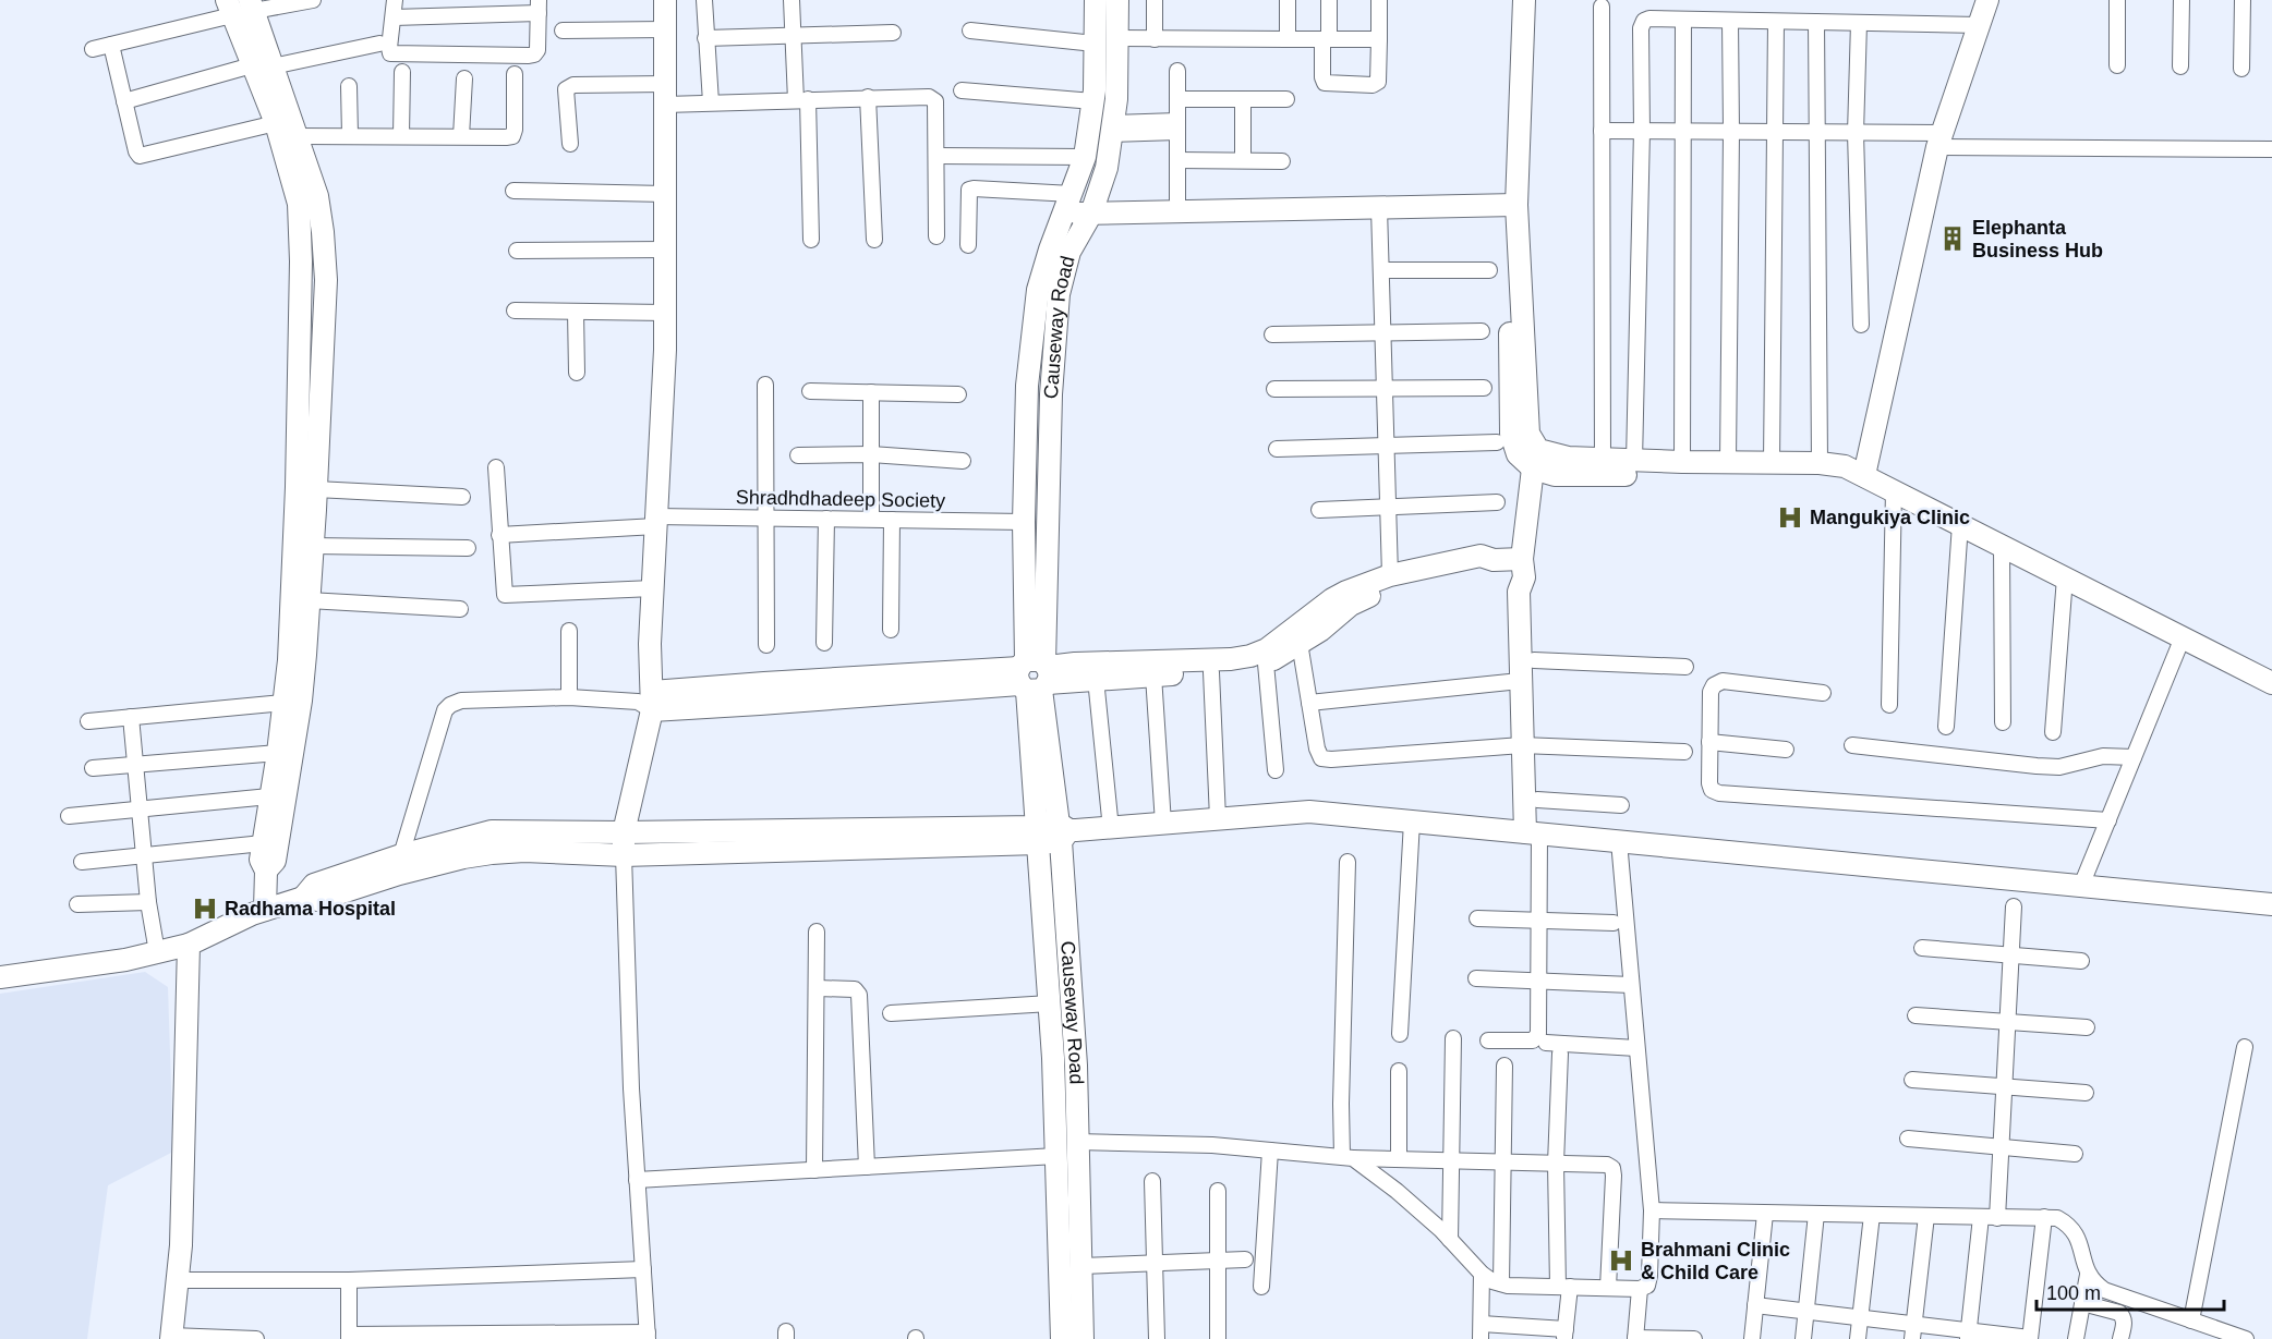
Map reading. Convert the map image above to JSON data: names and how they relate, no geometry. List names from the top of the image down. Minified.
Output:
{"streets":{"street":["Causeway Road","Shradhdhadeep Society"]},"crossings":[["Causeway Road","Shradhdhadeep Society"]],"places":{"building":["Elephanta Business Hub"],"hospital":["Mangukiya Clinic","Radhama Hospital","Brahmani Clinic & Child Care"]},"scale_bar":"100 m"}
